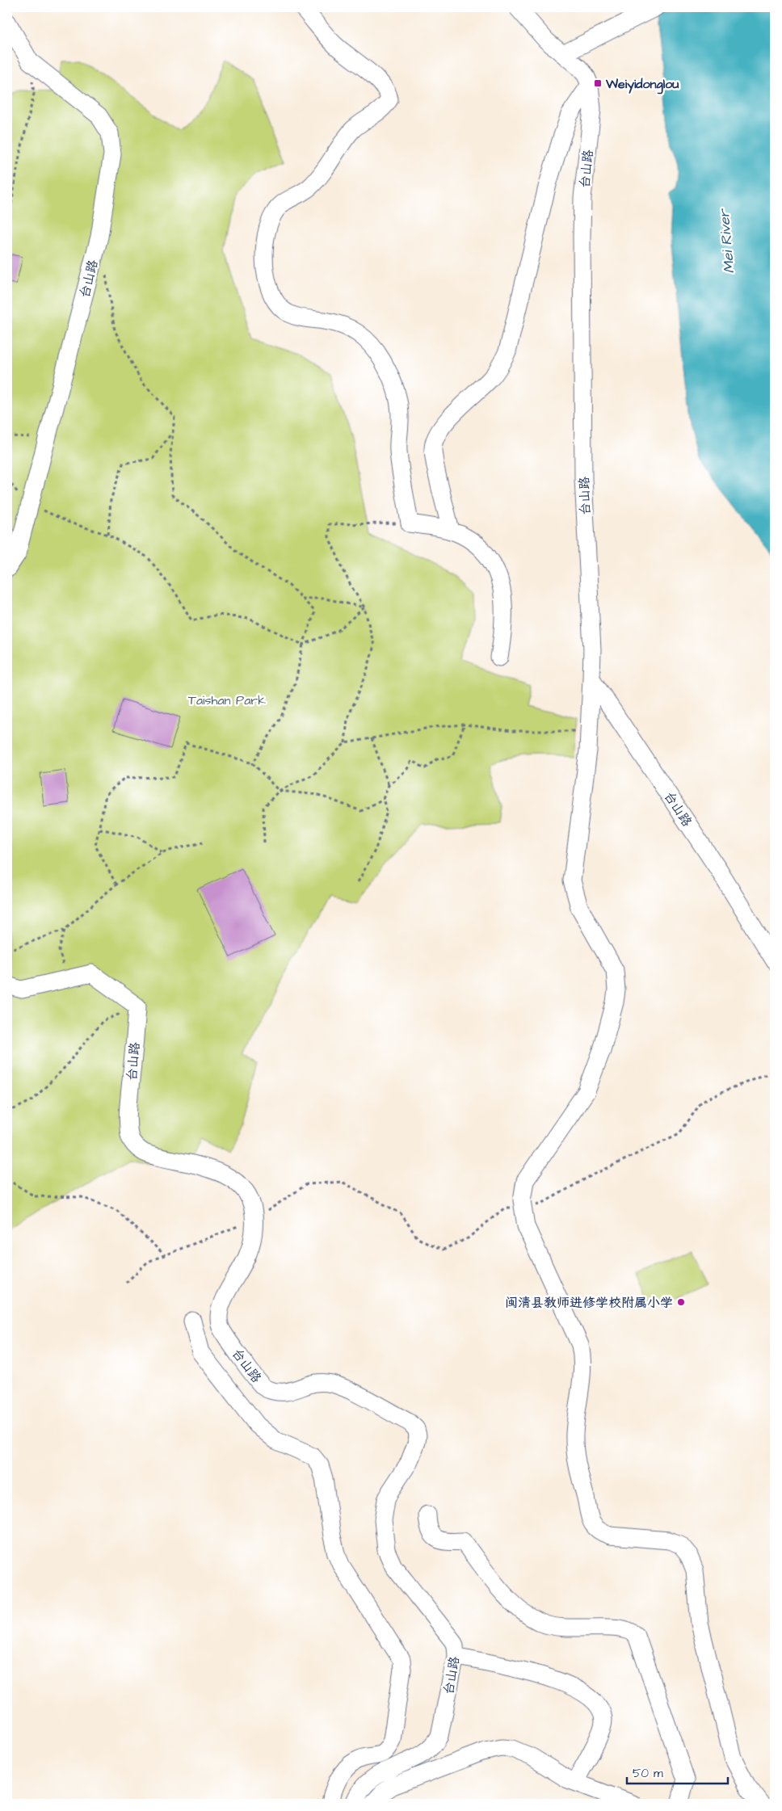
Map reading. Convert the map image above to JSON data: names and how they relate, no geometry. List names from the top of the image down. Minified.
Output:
{"streets":{"street":["台山路"]},"water":["Mei River"],"parks":["Taishan Park"],"places":{"transit":["Weiyidonglou"],"other":["闽清县教师进修学校附属小学"]},"scale_bar":"50 m"}
